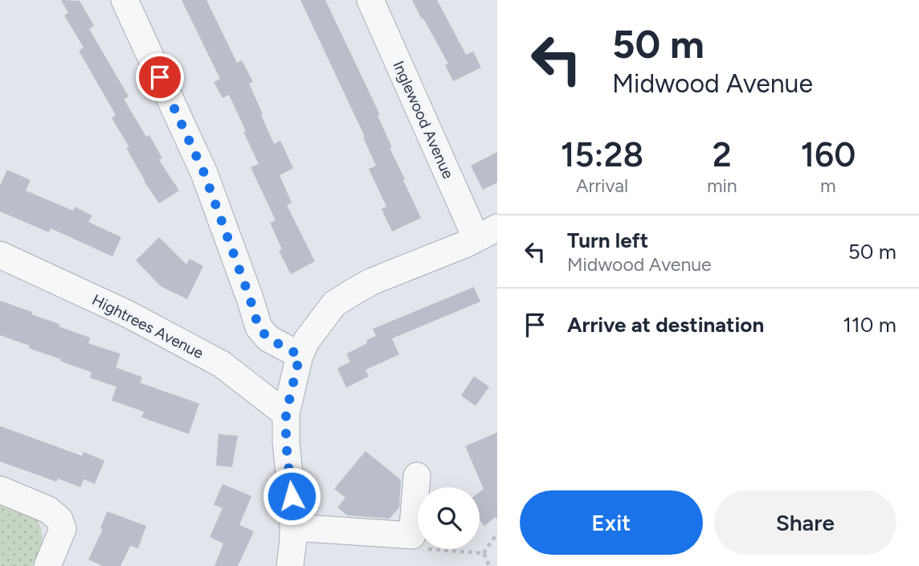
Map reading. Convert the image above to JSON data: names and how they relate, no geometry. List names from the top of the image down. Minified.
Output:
{"streets":{"street":["Inglewood Avenue","Hightrees Avenue"]},"page":{"turn":["50 m","Midwood Avenue"],"eta":["15:28","Arrival","2","min","160","m"],"list":[{"name":"Turn left","note":"Midwood Avenue","value":"50 m"},{"name":"Arrive at destination","value":"110 m"}],"buttons":["Exit","Share"]}}
